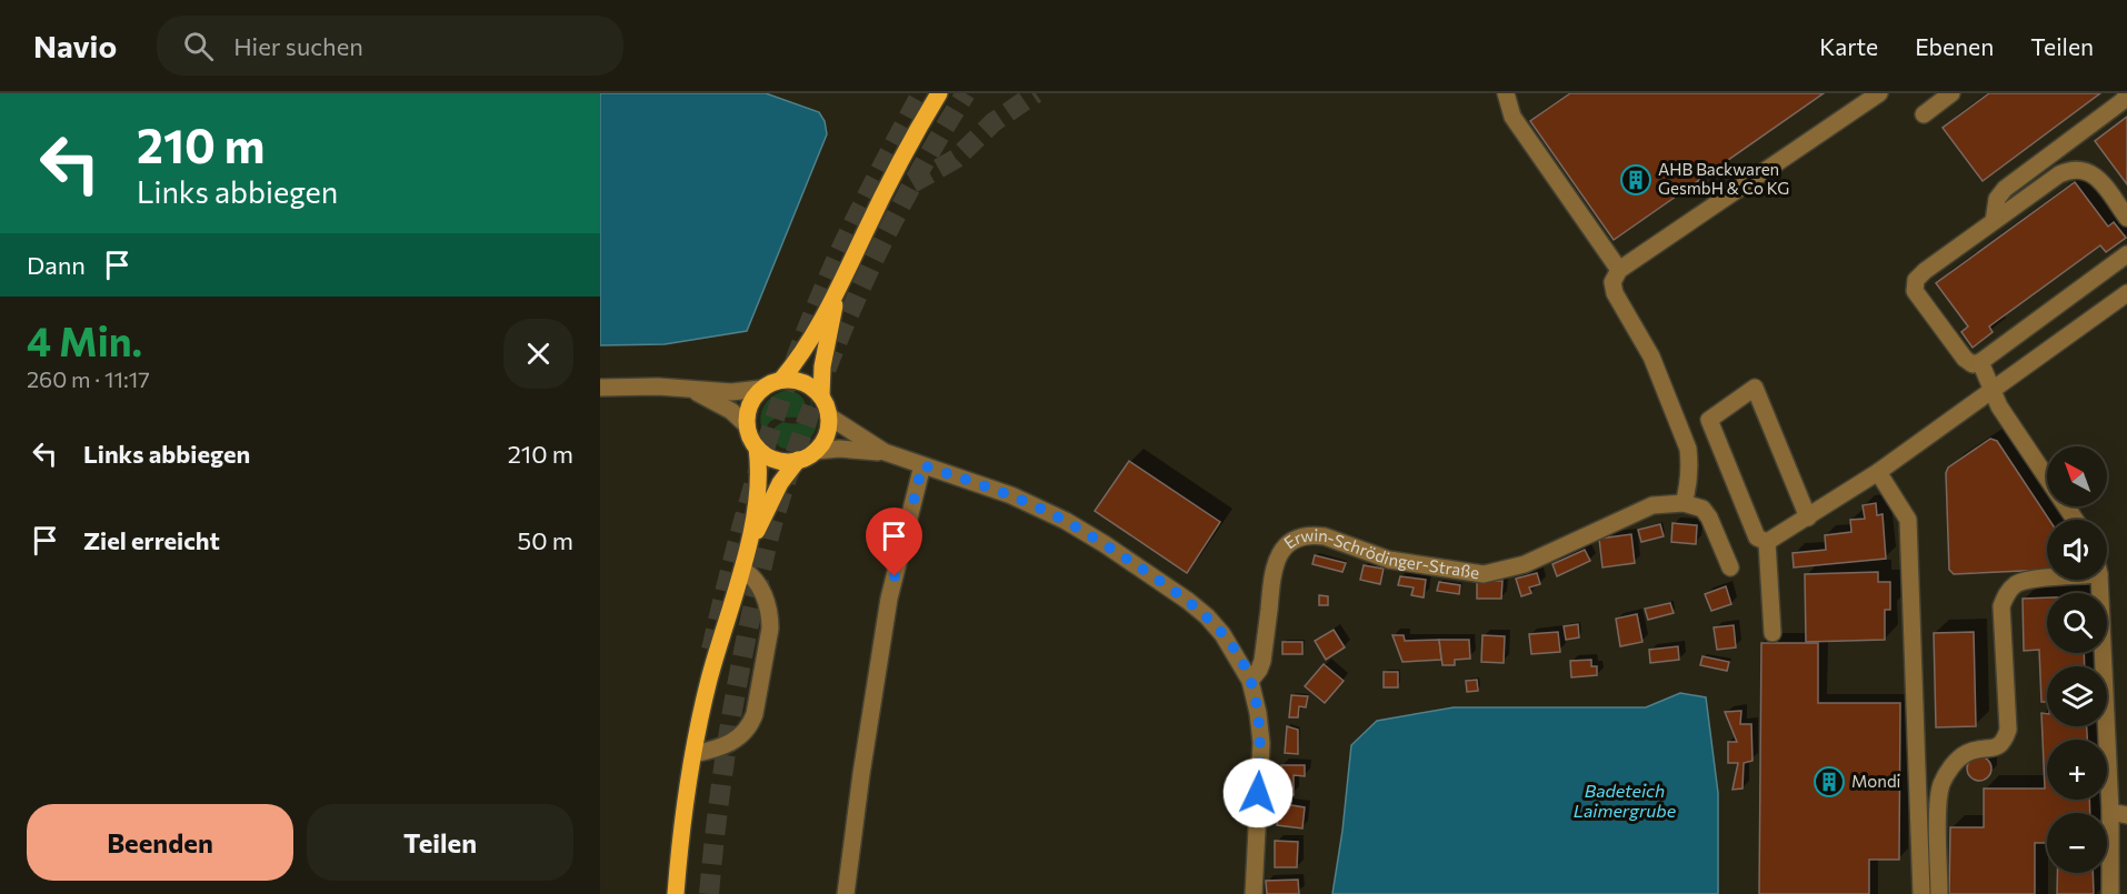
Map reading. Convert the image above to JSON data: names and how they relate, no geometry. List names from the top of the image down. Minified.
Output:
{"streets":{"street":["Erwin-Schrödinger-Straße"]},"water":["Badeteich Laimergrube"],"places":{"building":["AHB Backwaren GesmbH & Co KG","Mondi"]},"north":"top left","page":{"header":"Navio","search":"Hier suchen","nav":["Karte","Ebenen","Teilen"],"turn":["210 m","Links abbiegen"],"then":"Dann","heading":["4 Min.","260 m · 11:17"],"list":[{"name":"Links abbiegen","value":"210 m"},{"name":"Ziel erreicht","value":"50 m"}],"map_buttons":["+","−"],"buttons":["Beenden","Teilen"]}}
